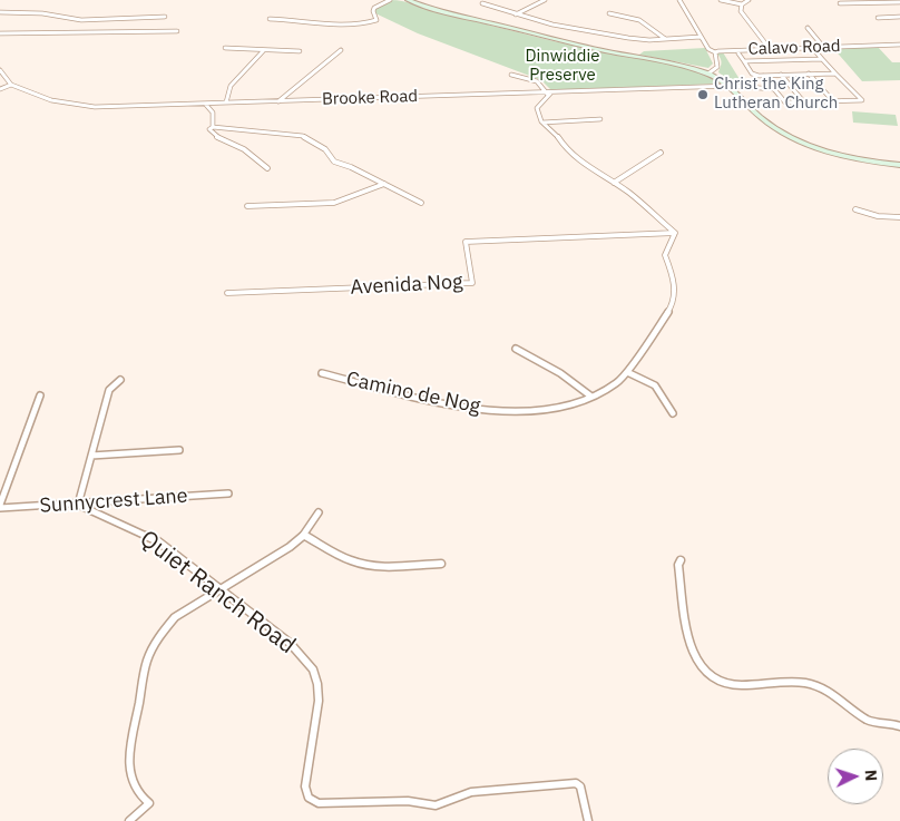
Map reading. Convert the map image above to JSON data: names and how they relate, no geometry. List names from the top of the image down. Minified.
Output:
{"streets":{"street":["Calavo Road","Brooke Road","Avenida Nog","Camino de Nog","Sunnycrest Lane","Quiet Ranch Road"]},"crossings":[["Avenida Nog","Camino de Nog"],["Sunnycrest Lane","Quiet Ranch Road"]],"parks":["Dinwiddie Preserve"],"places":["Christ the King Lutheran Church"],"north":"right"}
